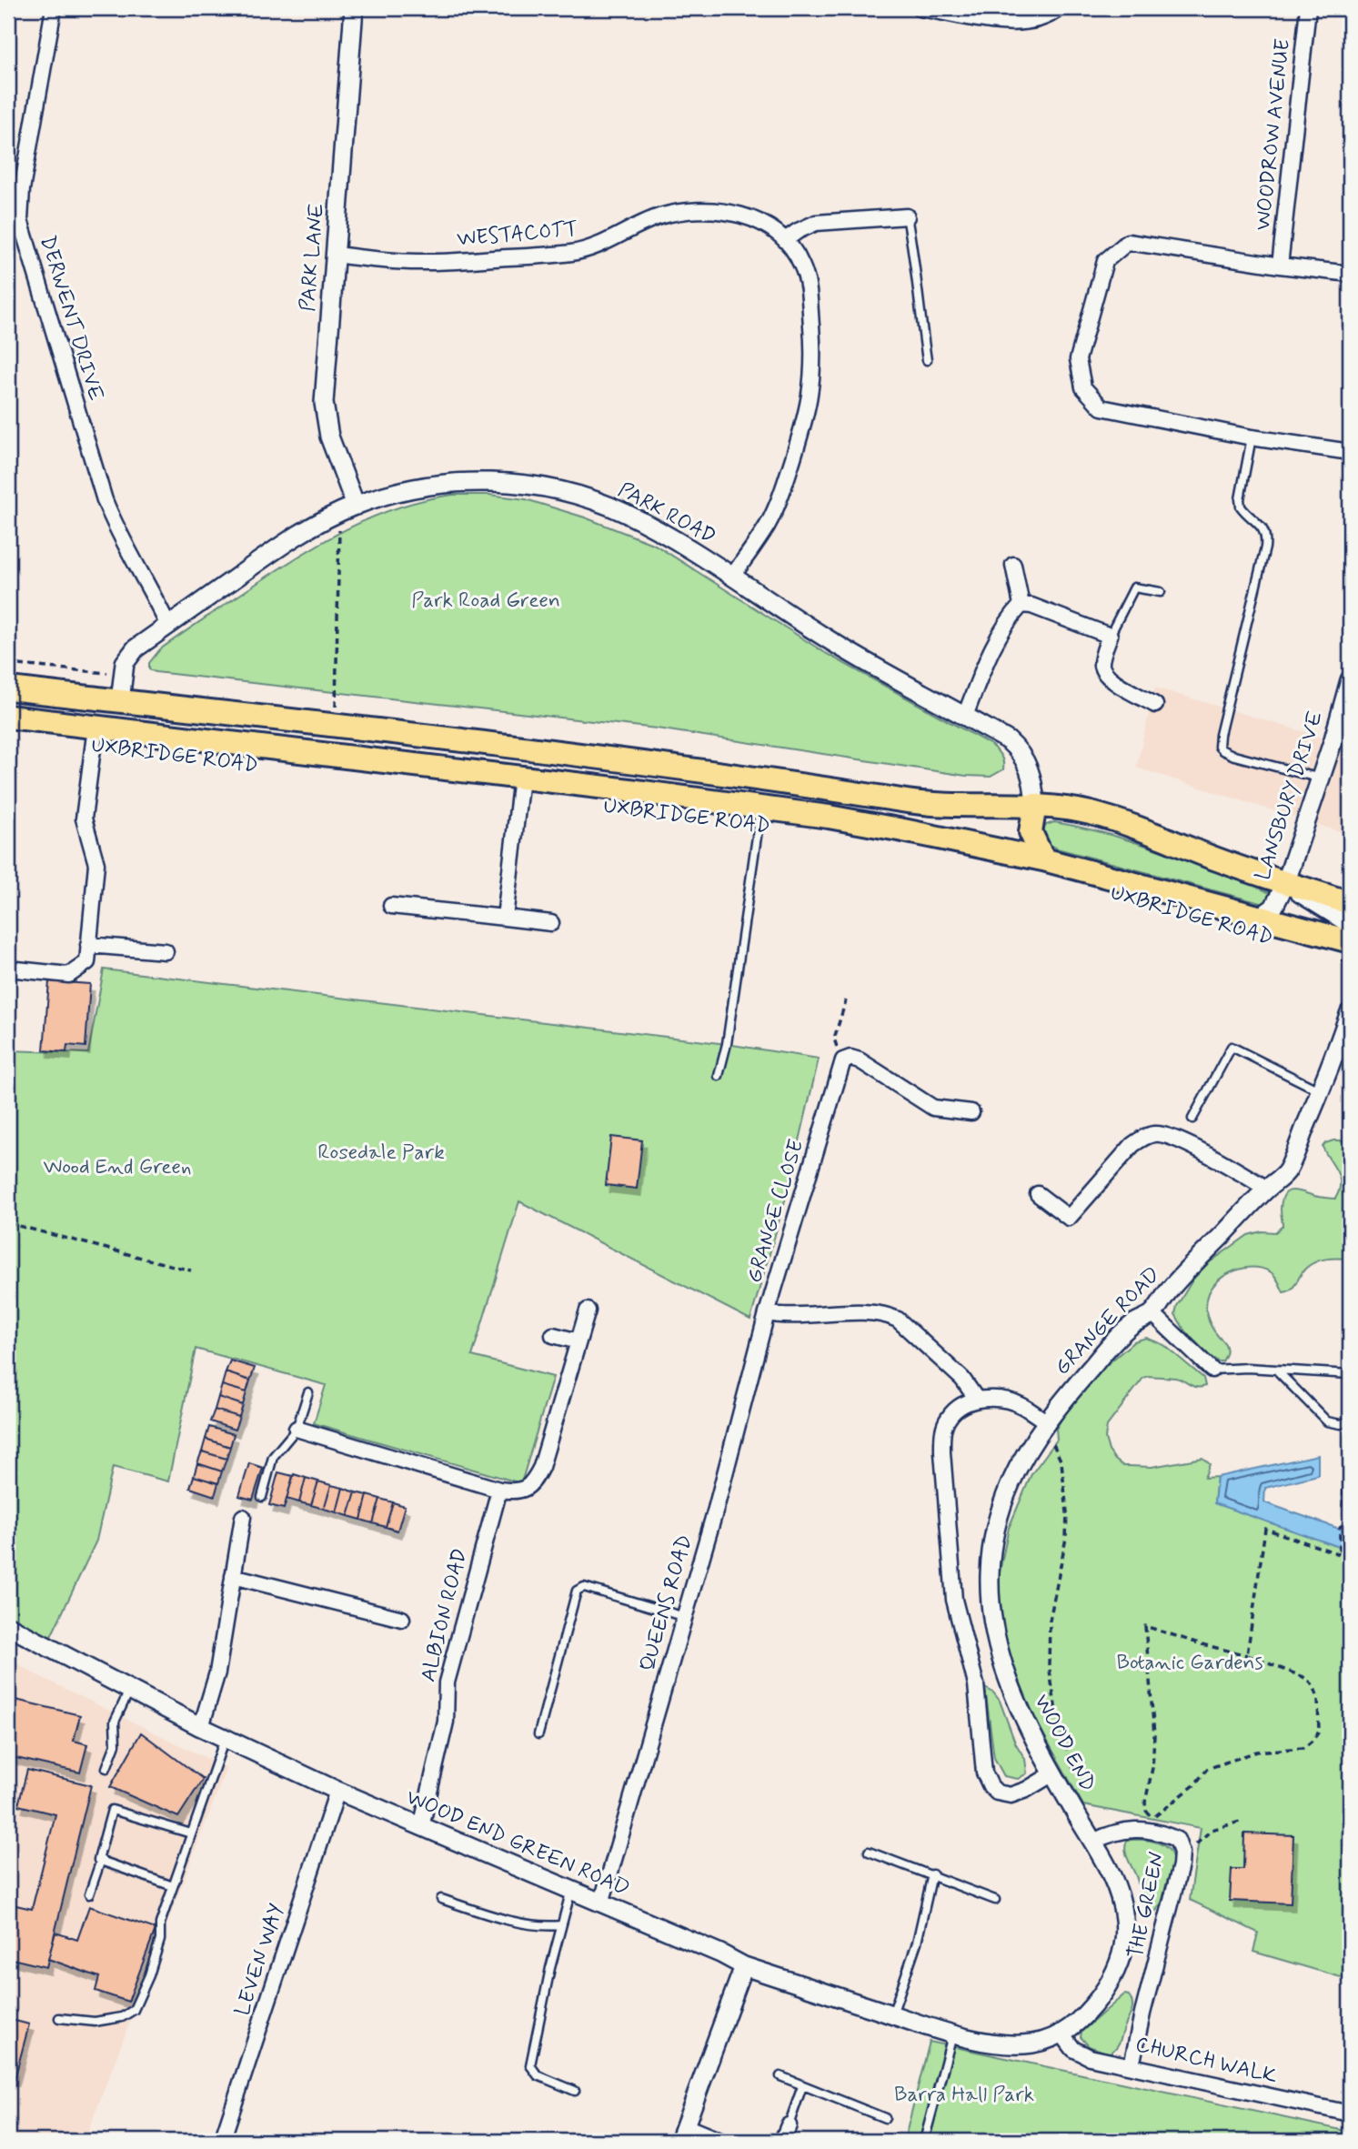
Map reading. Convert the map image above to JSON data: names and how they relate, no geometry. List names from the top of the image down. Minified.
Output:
{"streets":{"main road":["UXBRIDGE ROAD"],"street":["WOODROW AVENUE","WESTACOTT","PARK LANE","DERWENT DRIVE","PARK ROAD","LANSBURY DRIVE","GRANGE CLOSE","GRANGE ROAD","QUEENS ROAD","ALBION ROAD","WOOD END","WOOD END GREEN ROAD","THE GREEN","LEVEN WAY","CHURCH WALK"]},"crossings":[["WESTACOTT","PARK LANE"],["WESTACOTT","PARK ROAD"],["PARK LANE","PARK ROAD"],["DERWENT DRIVE","PARK ROAD"],["UXBRIDGE ROAD","LANSBURY DRIVE"],["GRANGE CLOSE","QUEENS ROAD"],["GRANGE ROAD","WOOD END"],["QUEENS ROAD","WOOD END GREEN ROAD"],["ALBION ROAD","WOOD END GREEN ROAD"],["WOOD END","WOOD END GREEN ROAD"],["WOOD END","THE GREEN"],["WOOD END","CHURCH WALK"],["WOOD END GREEN ROAD","LEVEN WAY"],["THE GREEN","CHURCH WALK"]],"parks":["Park Road Green","Rosedale Park","Wood End Green","Botanic Gardens","Barra Hall Park"]}
